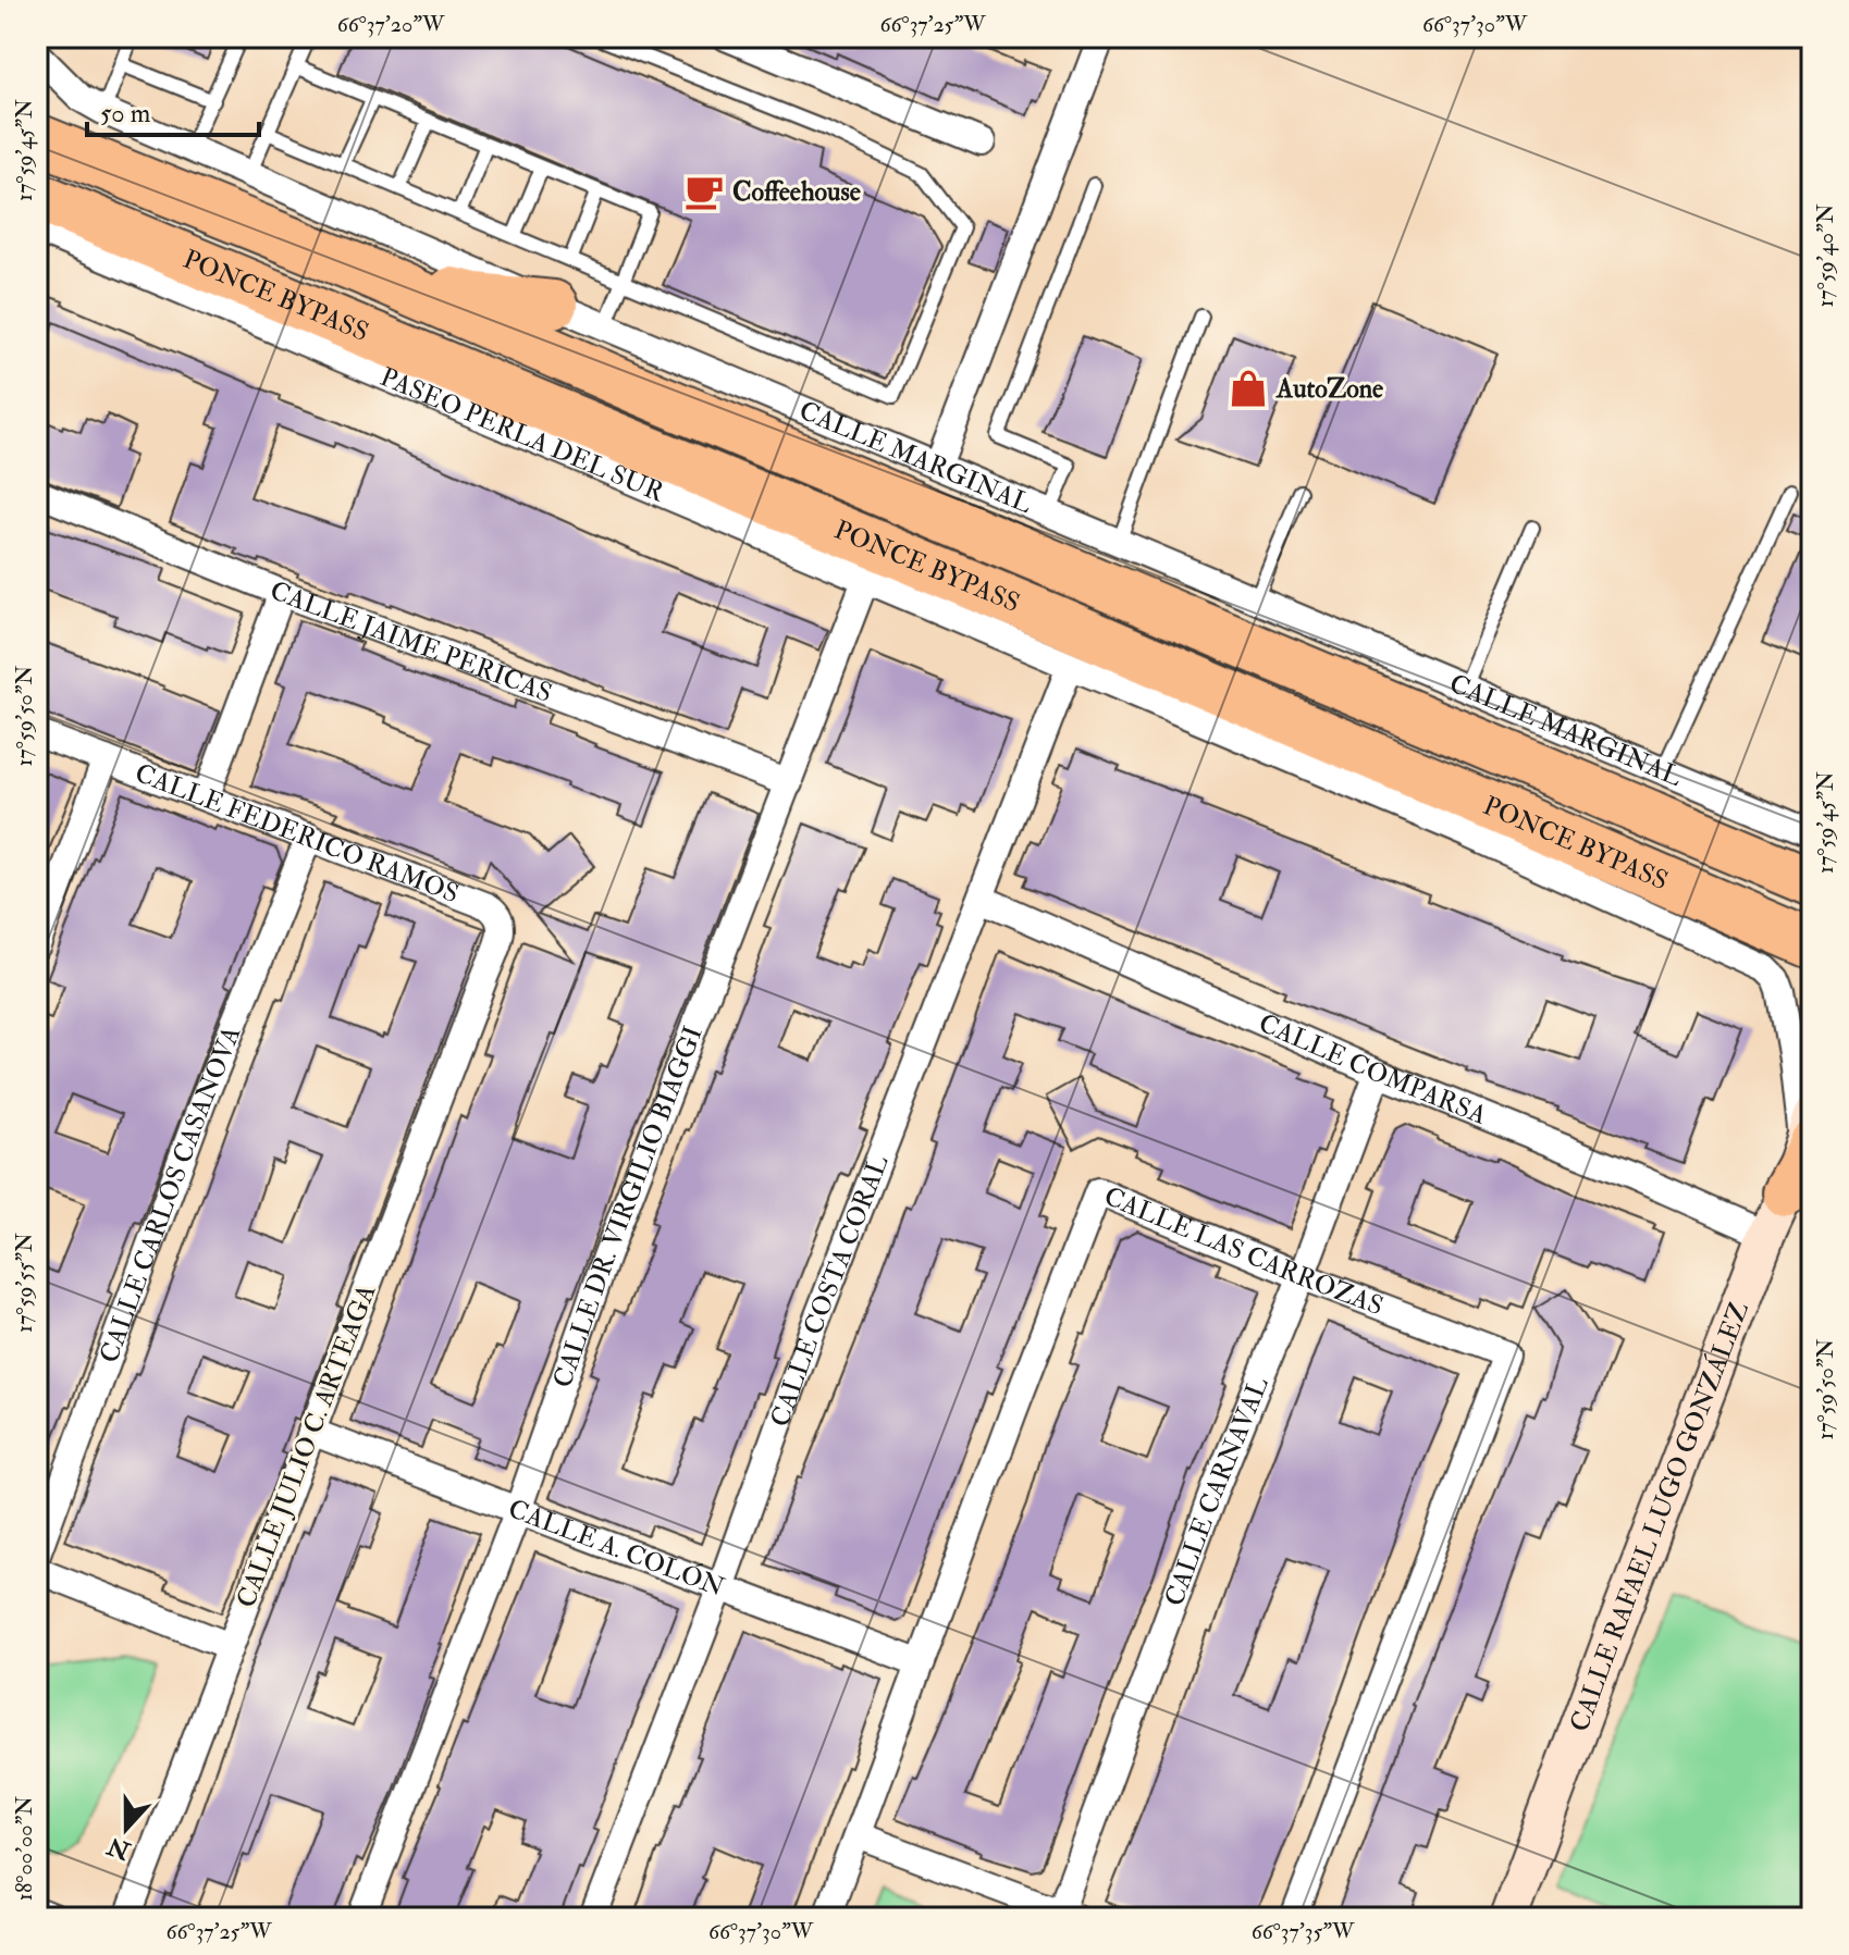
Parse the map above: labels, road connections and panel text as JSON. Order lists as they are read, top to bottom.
{
  "streets": {
    "highway": ["PONCE BYPASS"],
    "street": [
      "PASEO PERLA DEL SUR",
      "CALLE MARGINAL",
      "CALLE JAIME PERICAS",
      "CALLE FEDERICO RAMOS",
      "CALLE COMPARSA",
      "CALLE CARLOS CASANOVA",
      "CALLE DR. VIRGILIO BIAGGI",
      "CALLE LAS CARROZAS",
      "CALLE COSTA CORAL",
      "CALLE JULIO C. ARTEAGA",
      "CALLE CARNAVAL",
      "CALLE RAFAEL LUGO GONZÁLEZ",
      "CALLE A. COLÓN"
    ]
  },
  "crossings": [
    ["PONCE BYPASS", "PASEO PERLA DEL SUR"],
    ["PONCE BYPASS", "CALLE MARGINAL"],
    ["PONCE BYPASS", "CALLE DR. VIRGILIO BIAGGI"],
    ["PASEO PERLA DEL SUR", "CALLE DR. VIRGILIO BIAGGI"],
    ["PASEO PERLA DEL SUR", "CALLE COSTA CORAL"],
    ["CALLE MARGINAL", "CALLE DR. VIRGILIO BIAGGI"],
    ["CALLE JAIME PERICAS", "CALLE DR. VIRGILIO BIAGGI"],
    ["CALLE FEDERICO RAMOS", "CALLE CARLOS CASANOVA"],
    ["CALLE FEDERICO RAMOS", "CALLE JULIO C. ARTEAGA"],
    ["CALLE COMPARSA", "CALLE COSTA CORAL"],
    ["CALLE COMPARSA", "CALLE CARNAVAL"],
    ["CALLE COMPARSA", "CALLE RAFAEL LUGO GONZÁLEZ"],
    ["CALLE DR. VIRGILIO BIAGGI", "CALLE A. COLÓN"],
    ["CALLE LAS CARROZAS", "CALLE CARNAVAL"],
    ["CALLE LAS CARROZAS", "CALLE A. COLÓN"],
    ["CALLE COSTA CORAL", "CALLE A. COLÓN"],
    ["CALLE JULIO C. ARTEAGA", "CALLE A. COLÓN"]
  ],
  "places": {
    "cafe": ["Coffeehouse"],
    "shop": ["AutoZone"]
  },
  "scale_bar": "50 m",
  "north": "bottom",
  "coordinates": [
    "66°37'20\"W",
    "66°37'25\"W",
    "66°37'30\"W",
    "17°59'45\"N",
    "17°59'40\"N",
    "17°59'50\"N",
    "17°59'55\"N",
    "18°00'00\"N",
    "66°37'35\"W"
  ]
}
